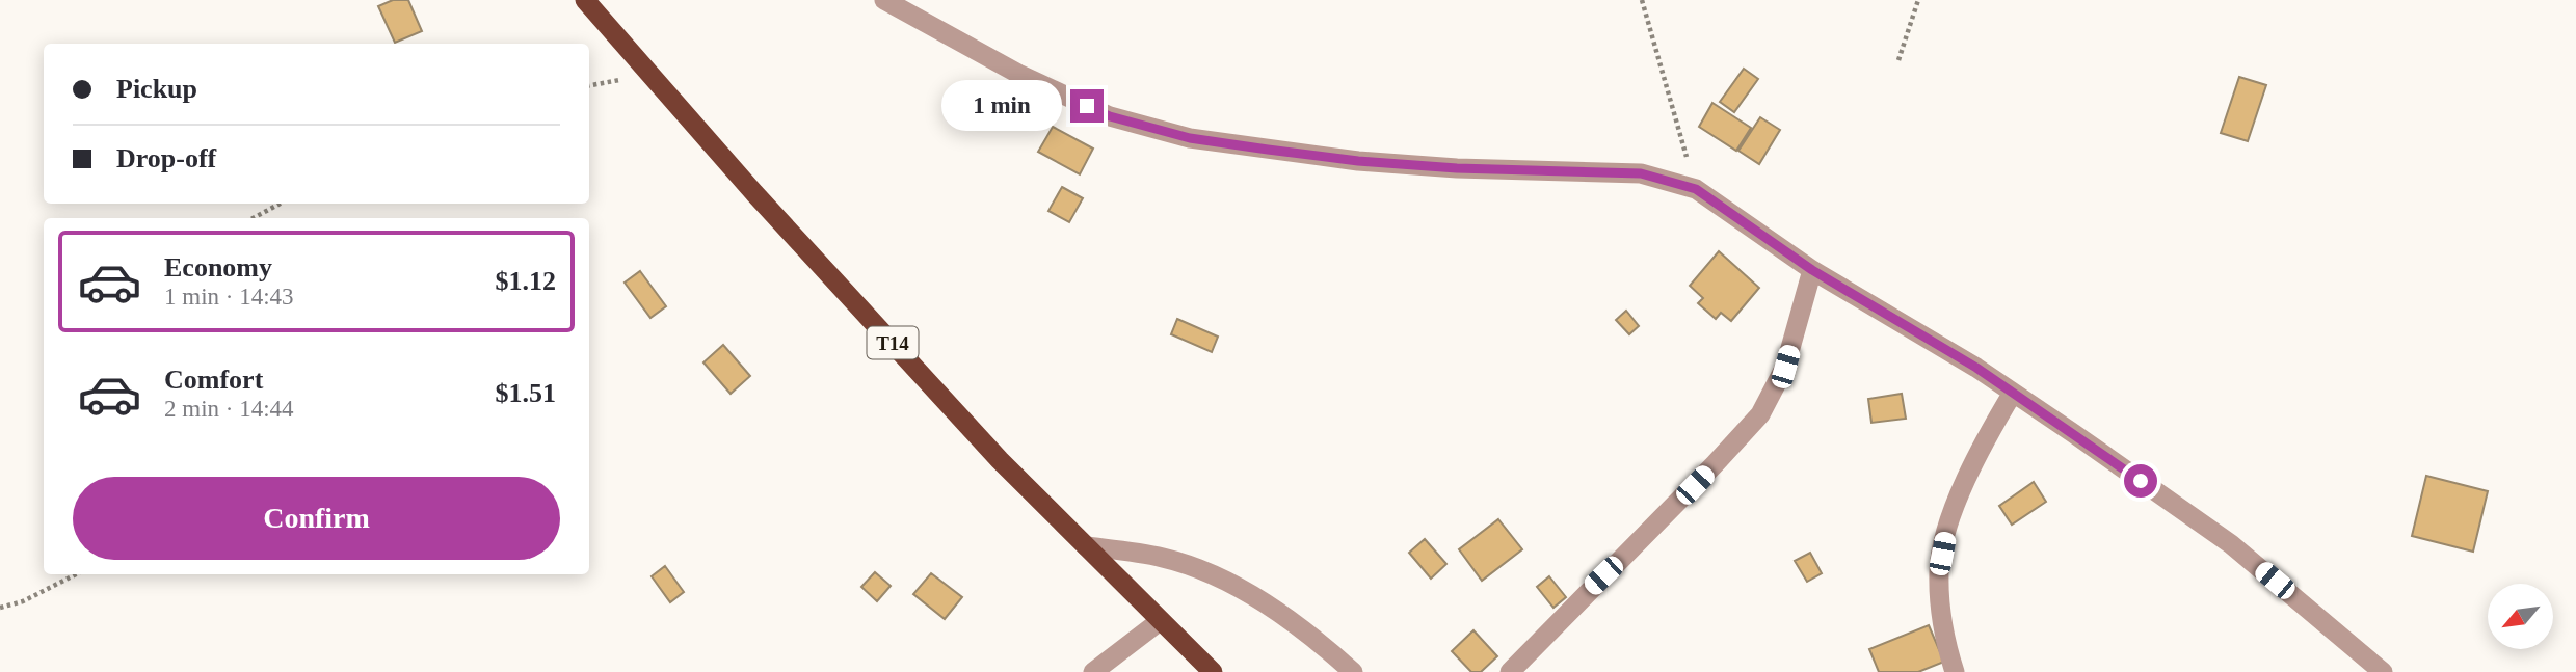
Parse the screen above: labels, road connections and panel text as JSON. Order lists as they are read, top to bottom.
{
  "streets": {
    "highway": ["T14"]
  },
  "north": "bottom left",
  "page": {
    "banner": ["Pickup", "Drop-off"],
    "bubble": "1 min",
    "list": [
      {
        "name": "Economy",
        "note": "1 min · 14:43",
        "value": "$1.12"
      },
      {
        "name": "Comfort",
        "note": "2 min · 14:44",
        "value": "$1.51"
      }
    ],
    "buttons": "Confirm"
  }
}
